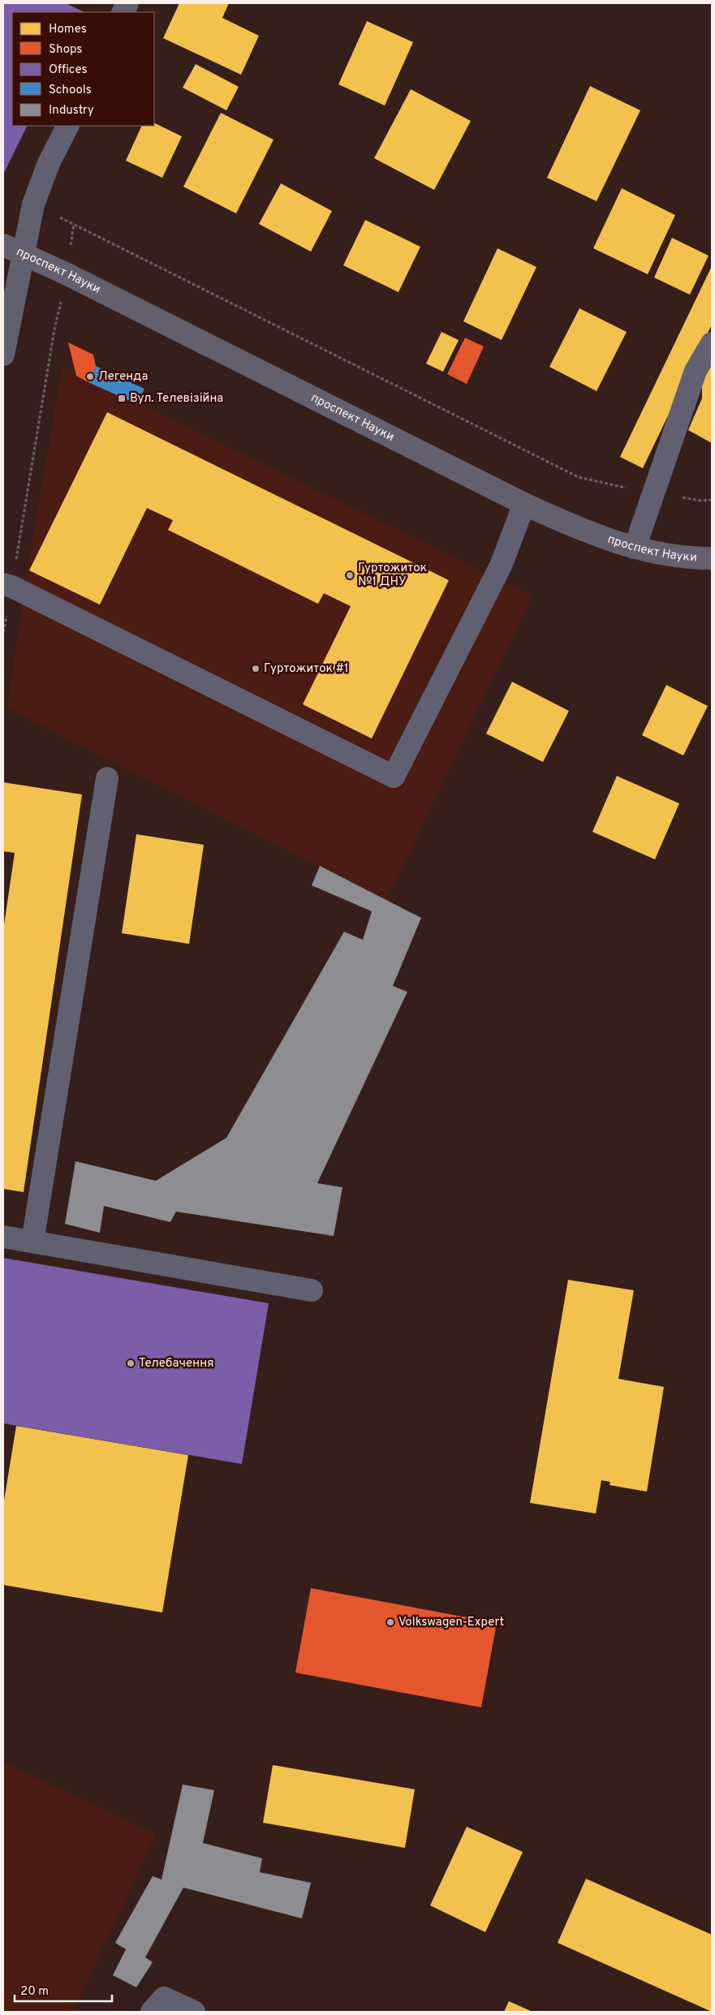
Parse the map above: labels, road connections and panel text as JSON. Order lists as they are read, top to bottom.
{
  "streets": {
    "main road": ["проспект Науки"]
  },
  "places": {
    "other": [
      "Легенда",
      "Гуртожиток №1 ДНУ",
      "Гуртожиток #1",
      "Телебачення",
      "Volkswagen-Expert"
    ],
    "transit": ["Вул. Телевізійна"]
  },
  "legend": [
    "Homes",
    "Shops",
    "Offices",
    "Schools",
    "Industry"
  ],
  "scale_bar": "20 m"
}
